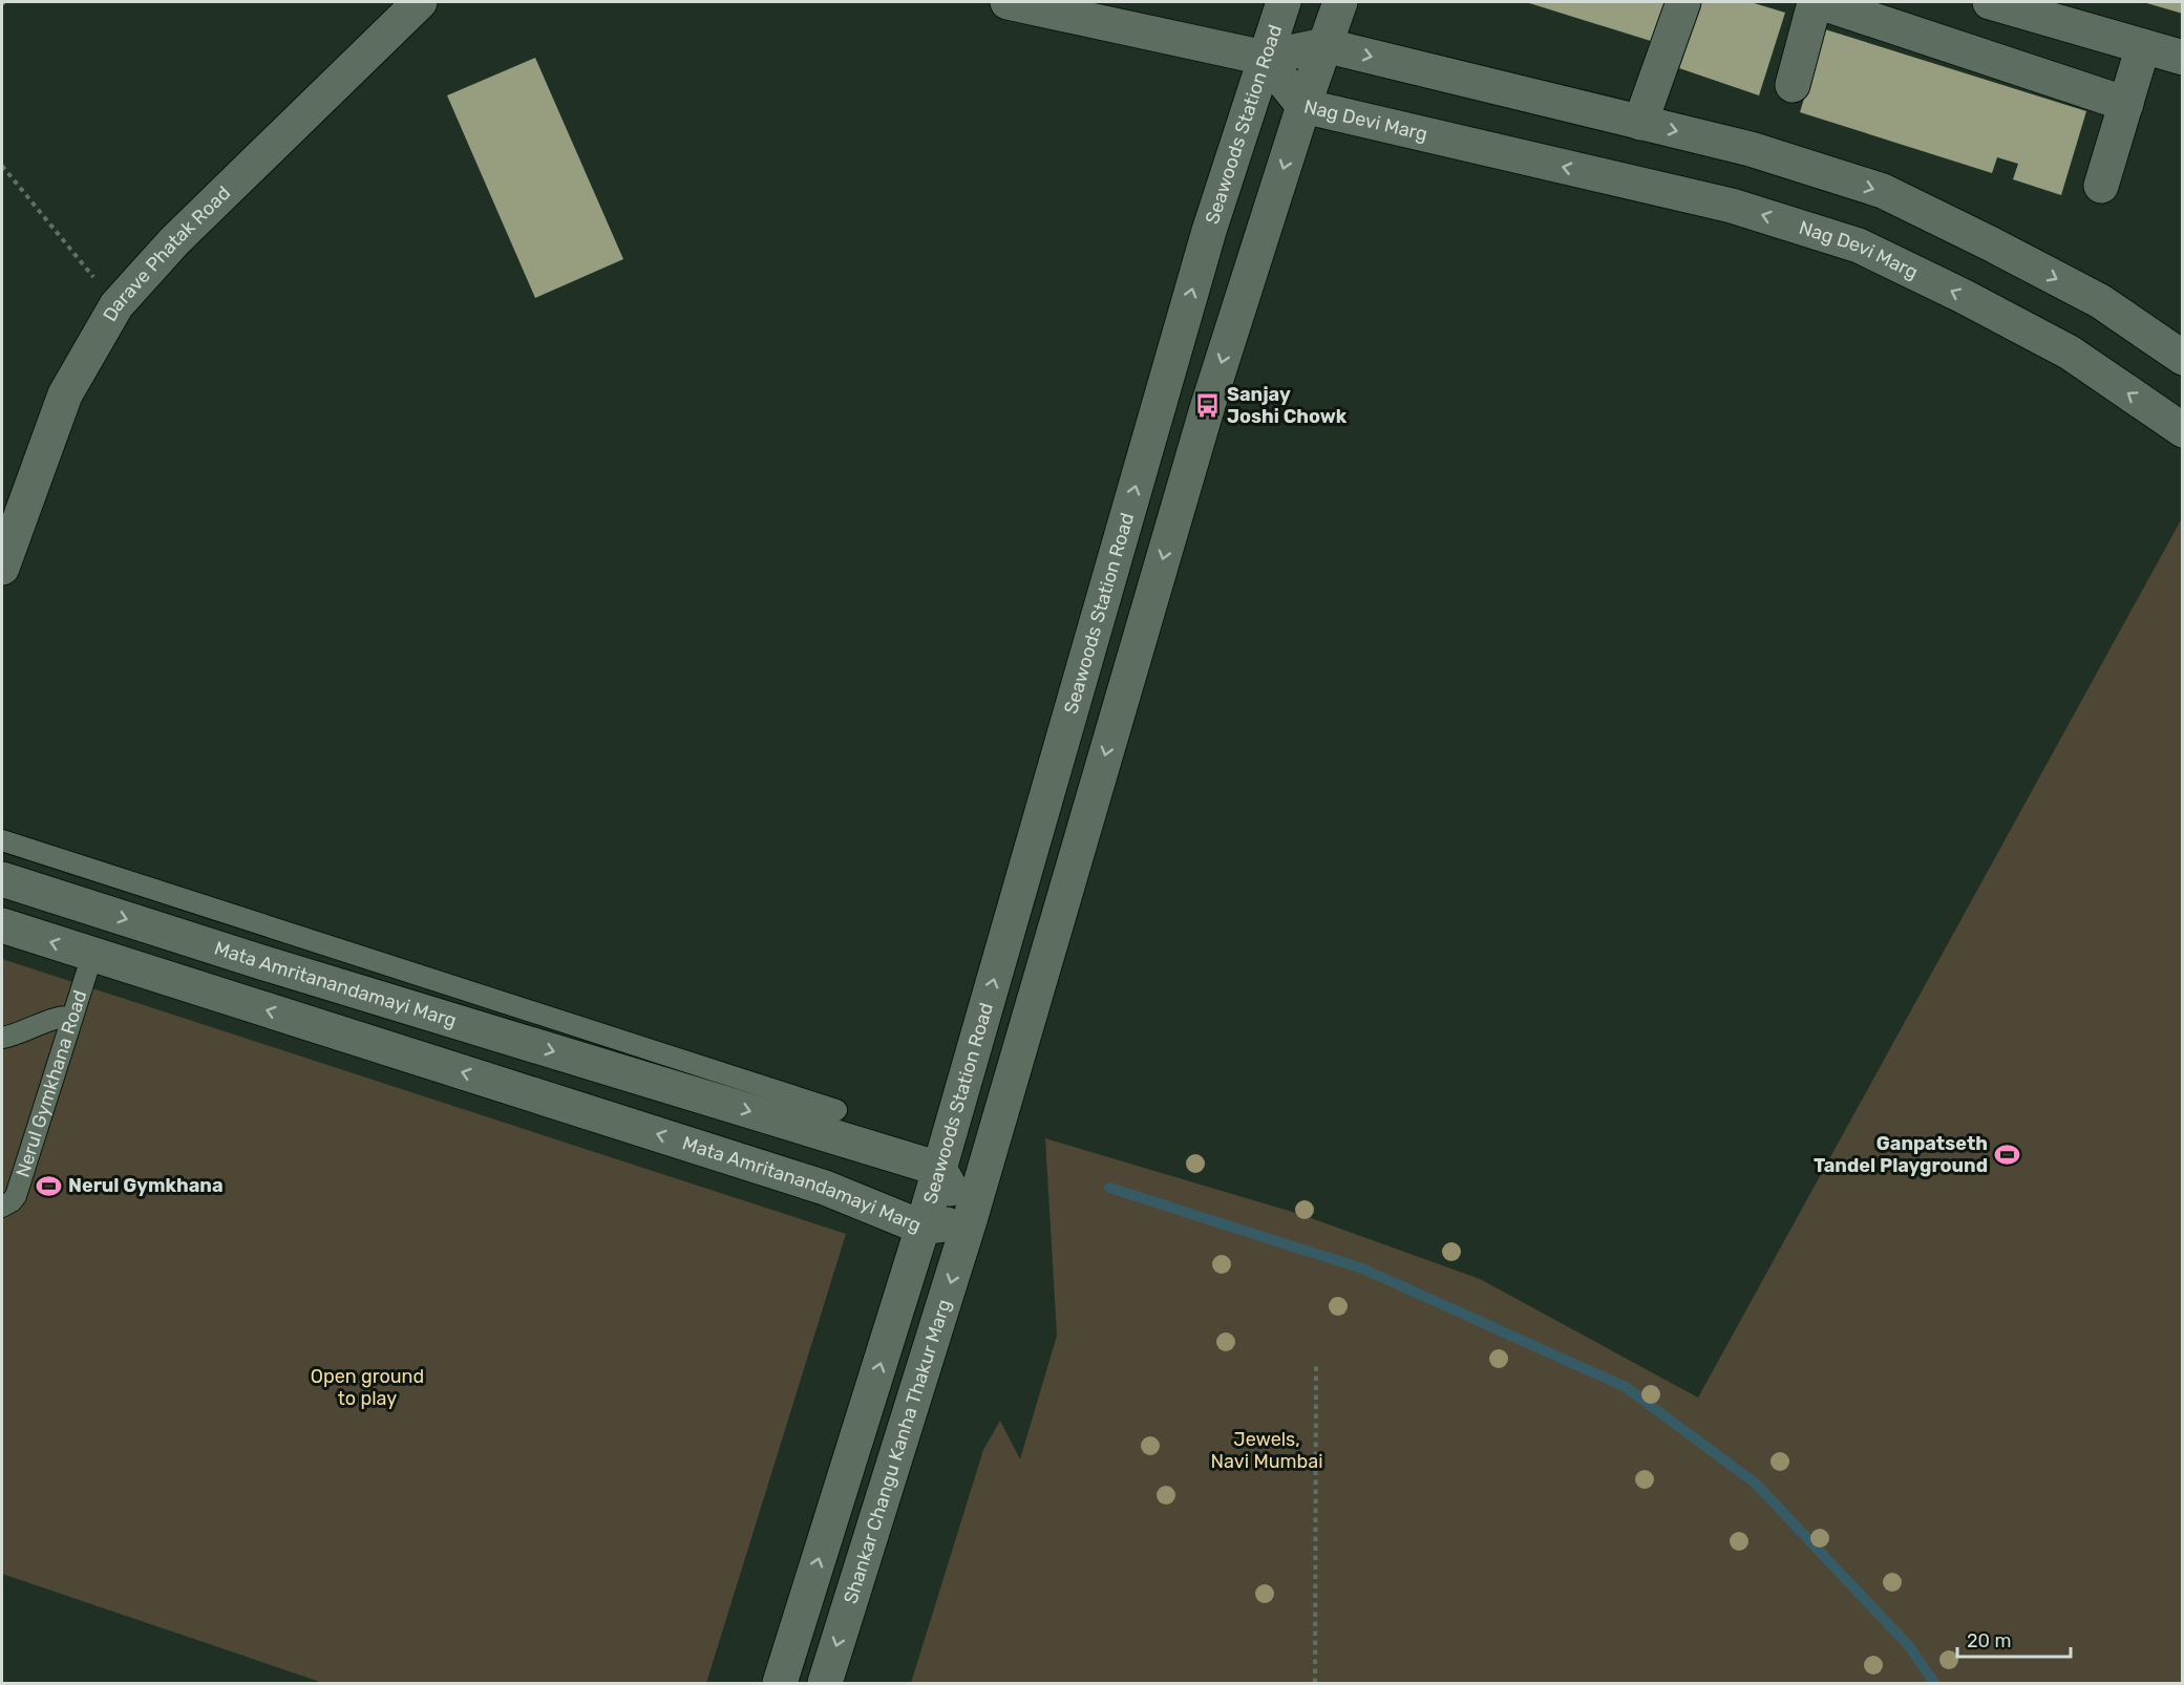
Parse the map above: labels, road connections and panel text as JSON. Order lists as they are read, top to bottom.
{
  "streets": {
    "main road": [
      "Nag Devi Marg",
      "Seawoods Station Road",
      "Darave Phatak Road",
      "Mata Amritanandamayi Marg",
      "Shankar Changu Kanha Thakur Marg"
    ],
    "lane": ["Nerul Gymkhana Road"]
  },
  "crossings": [
    ["Nag Devi Marg", "Seawoods Station Road"],
    ["Seawoods Station Road", "Mata Amritanandamayi Marg"],
    ["Mata Amritanandamayi Marg", "Nerul Gymkhana Road"],
    ["Mata Amritanandamayi Marg", "Shankar Changu Kanha Thakur Marg"]
  ],
  "parks": ["Open ground to play", "Jewels, Navi Mumbai"],
  "places": {
    "bus stop": ["Sanjay Joshi Chowk"],
    "sports": ["Ganpatseth Tandel Playground", "Nerul Gymkhana"]
  },
  "scale_bar": "20 m"
}
